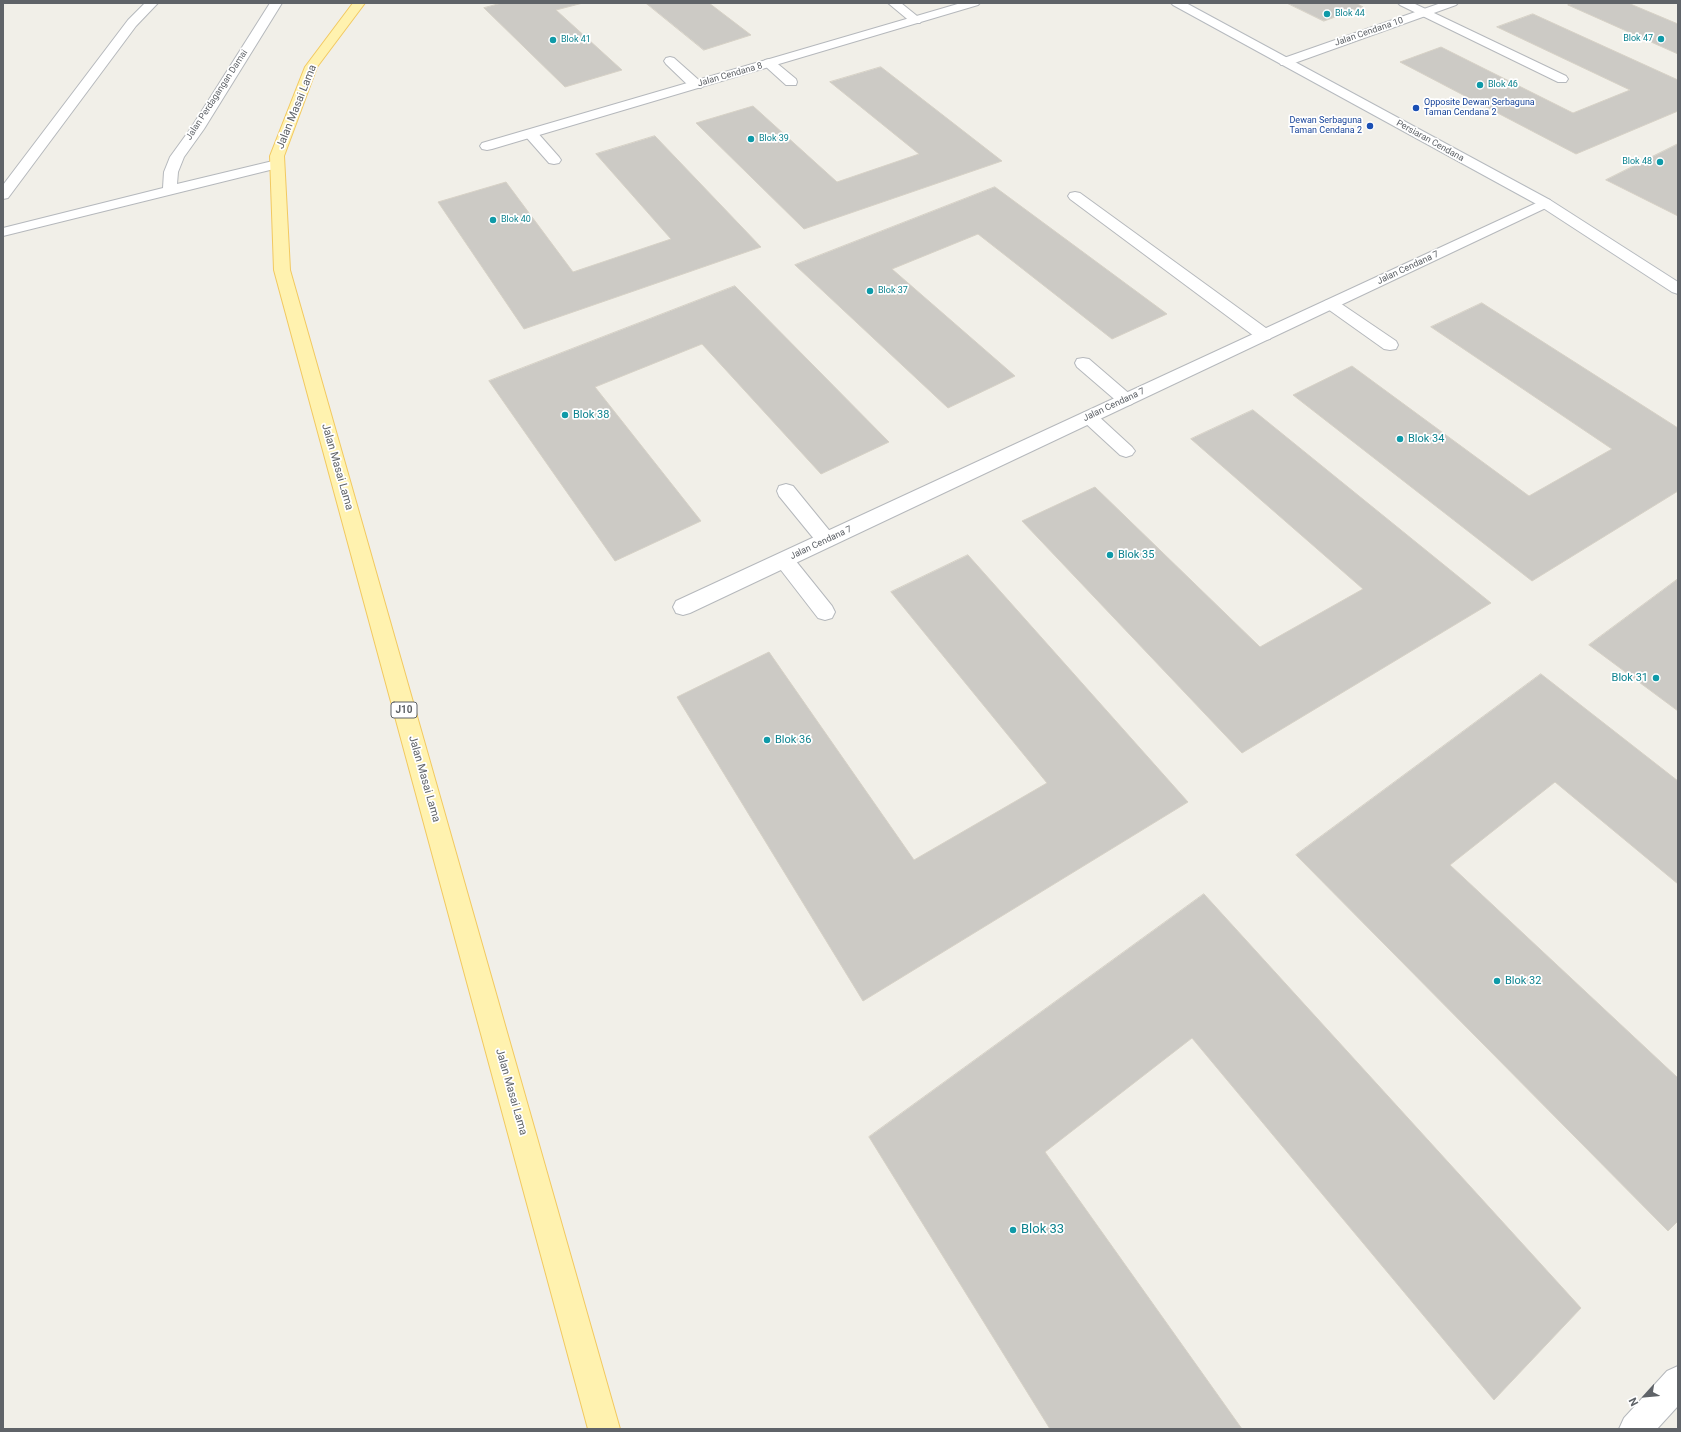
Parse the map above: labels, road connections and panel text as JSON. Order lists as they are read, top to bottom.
{
  "streets": {
    "main road": ["Jalan Masai Lama", "J10"],
    "street": [
      "Jalan Cendana 10",
      "Jalan Cendana 8",
      "Jalan Perdagangan Damai",
      "Persiaran Cendana",
      "Jalan Cendana 7"
    ]
  },
  "crossings": [
    ["Jalan Cendana 10", "Persiaran Cendana"],
    ["Persiaran Cendana", "Jalan Cendana 7"]
  ],
  "places": [
    "Blok 44",
    "Blok 47",
    "Blok 41",
    "Blok 46",
    "Opposite Dewan Serbaguna Taman Cendana 2",
    "Dewan Serbaguna Taman Cendana 2",
    "Blok 39",
    "Blok 48",
    "Blok 40",
    "Blok 37",
    "Blok 38",
    "Blok 34",
    "Blok 35",
    "Blok 31",
    "Blok 36",
    "Blok 32",
    "Blok 33"
  ],
  "north": "bottom left"
}
